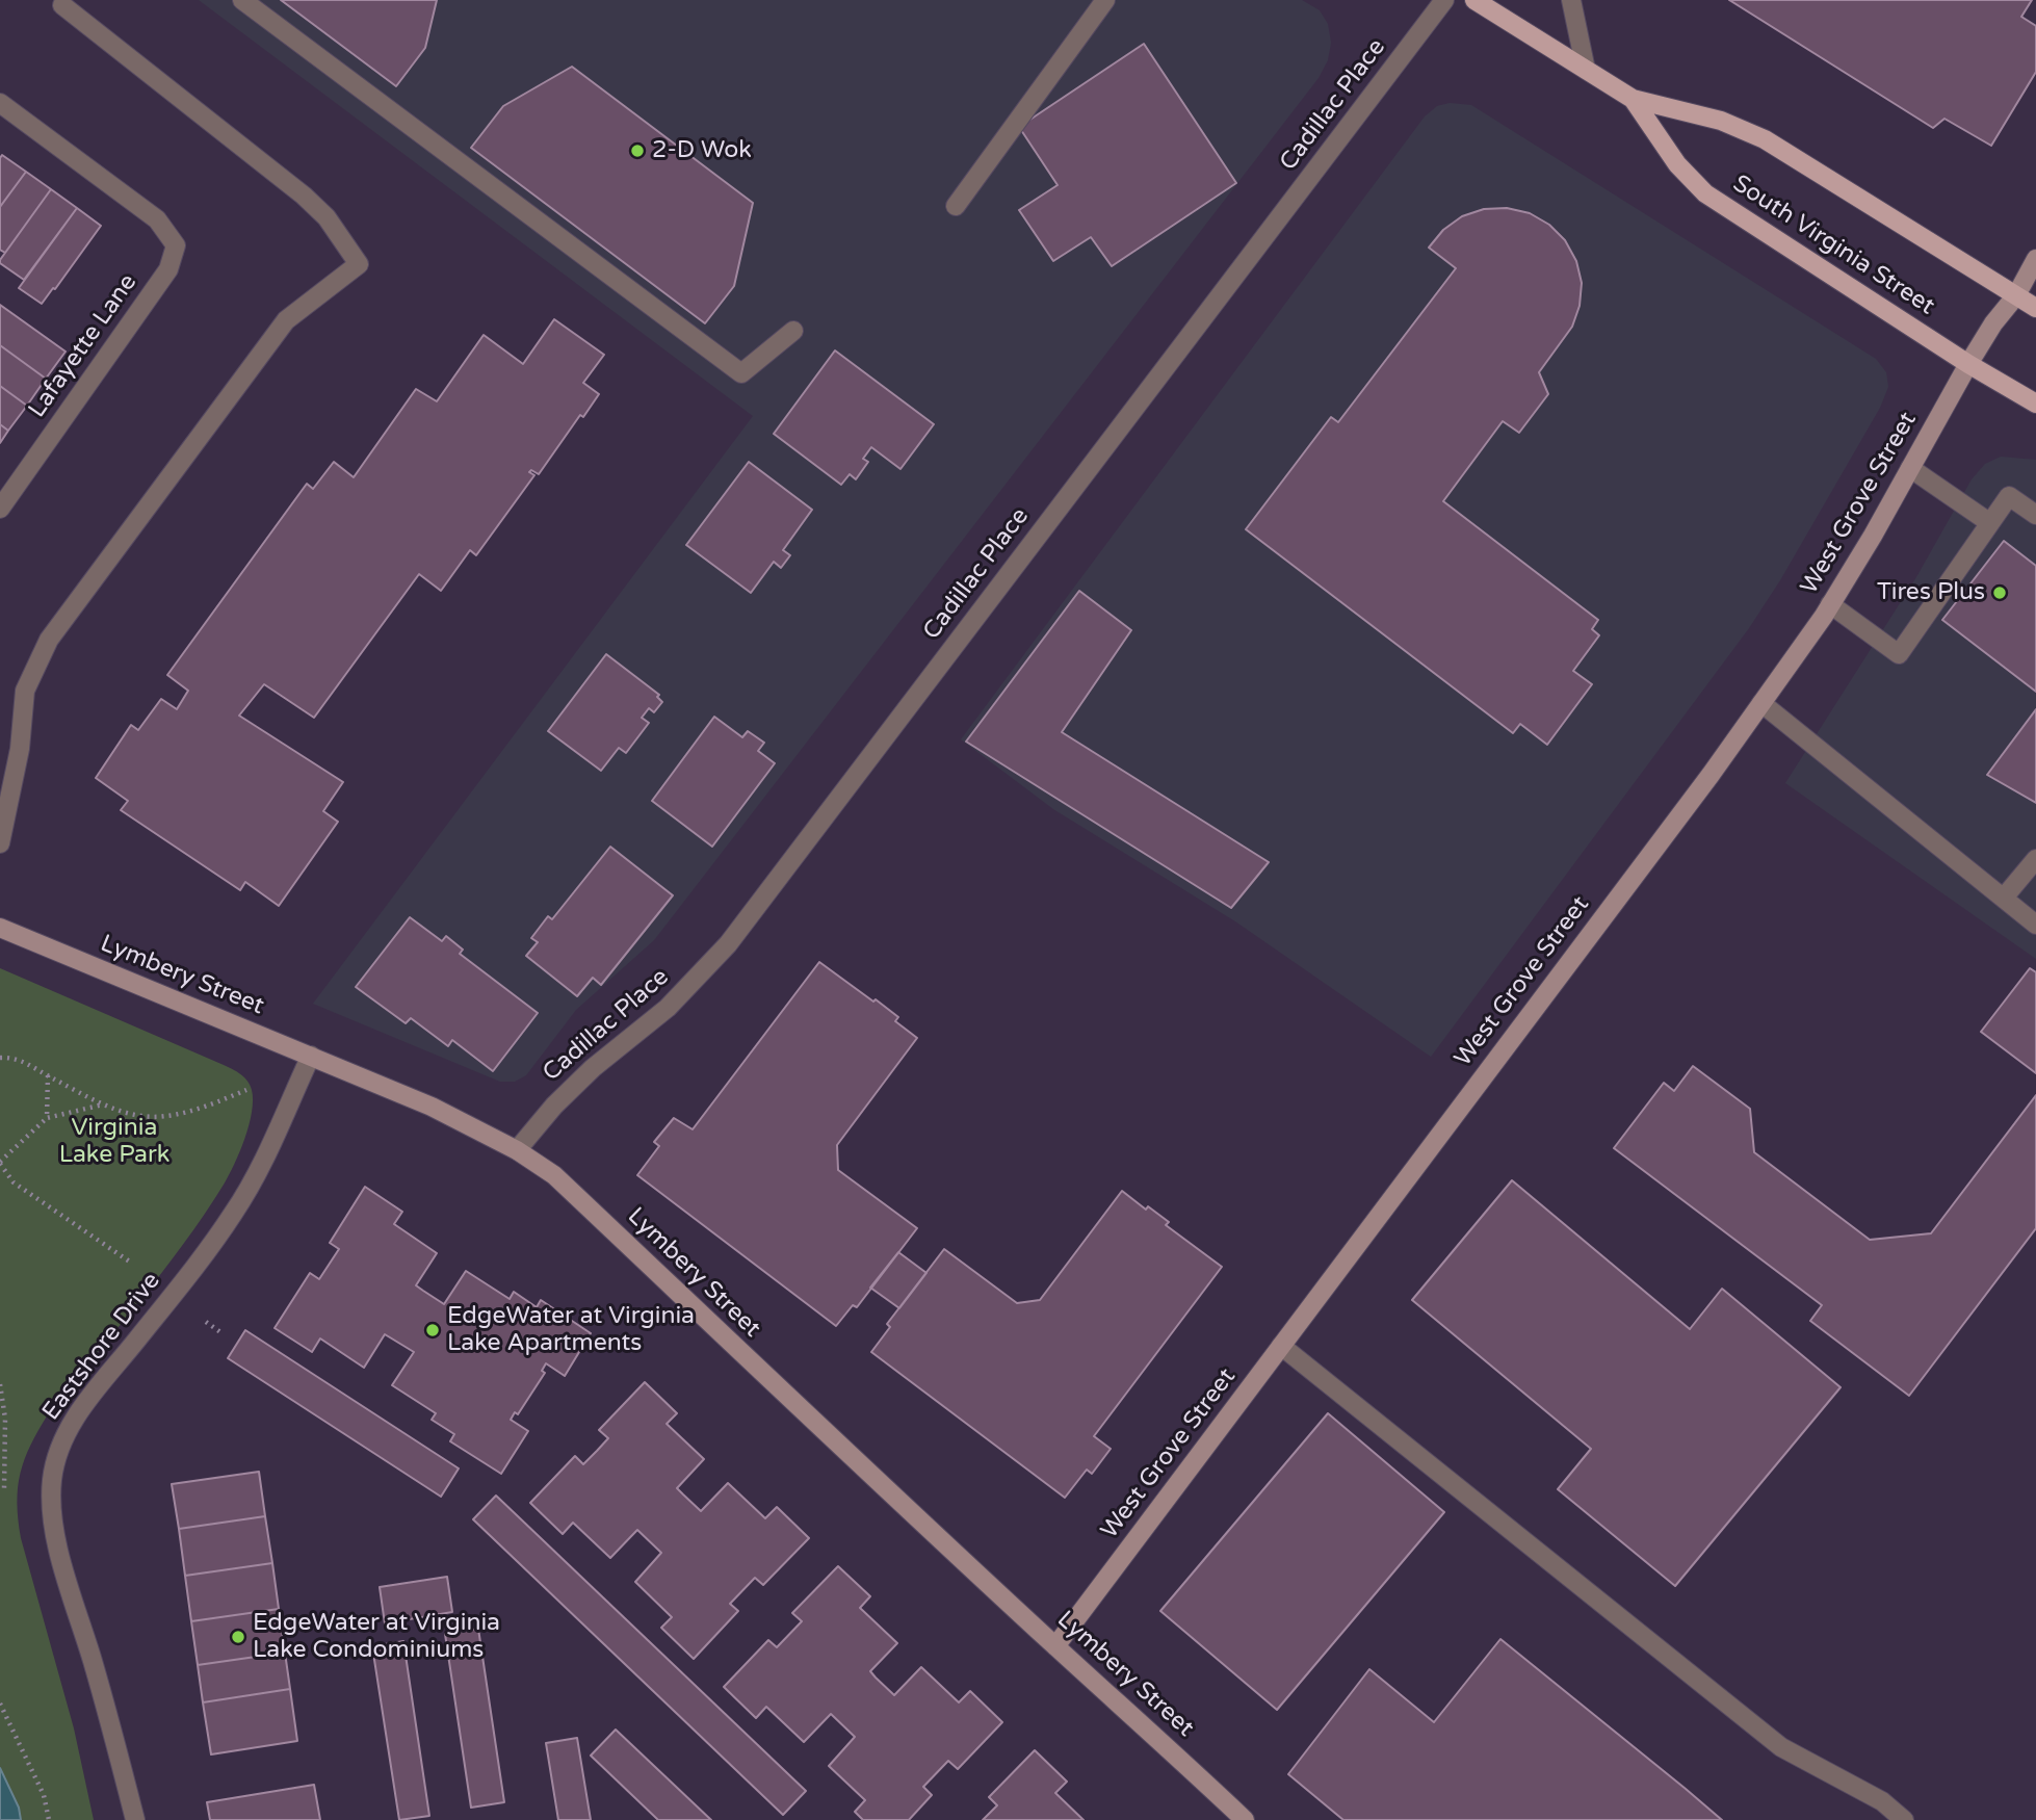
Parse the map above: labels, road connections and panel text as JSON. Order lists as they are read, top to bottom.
{
  "streets": {
    "main road": ["South Virginia Street"],
    "street": [
      "Cadillac Place",
      "Lafayette Lane",
      "West Grove Street",
      "Lymbery Street",
      "Eastshore Drive"
    ]
  },
  "crossings": [
    ["Cadillac Place", "Lymbery Street"],
    ["South Virginia Street", "West Grove Street"],
    ["West Grove Street", "Lymbery Street"],
    ["Lymbery Street", "Eastshore Drive"]
  ],
  "parks": ["Virginia Lake Park"],
  "places": [
    "2-D Wok",
    "Tires Plus",
    "EdgeWater at Virginia Lake Apartments",
    "EdgeWater at Virginia Lake Condominiums"
  ]
}
